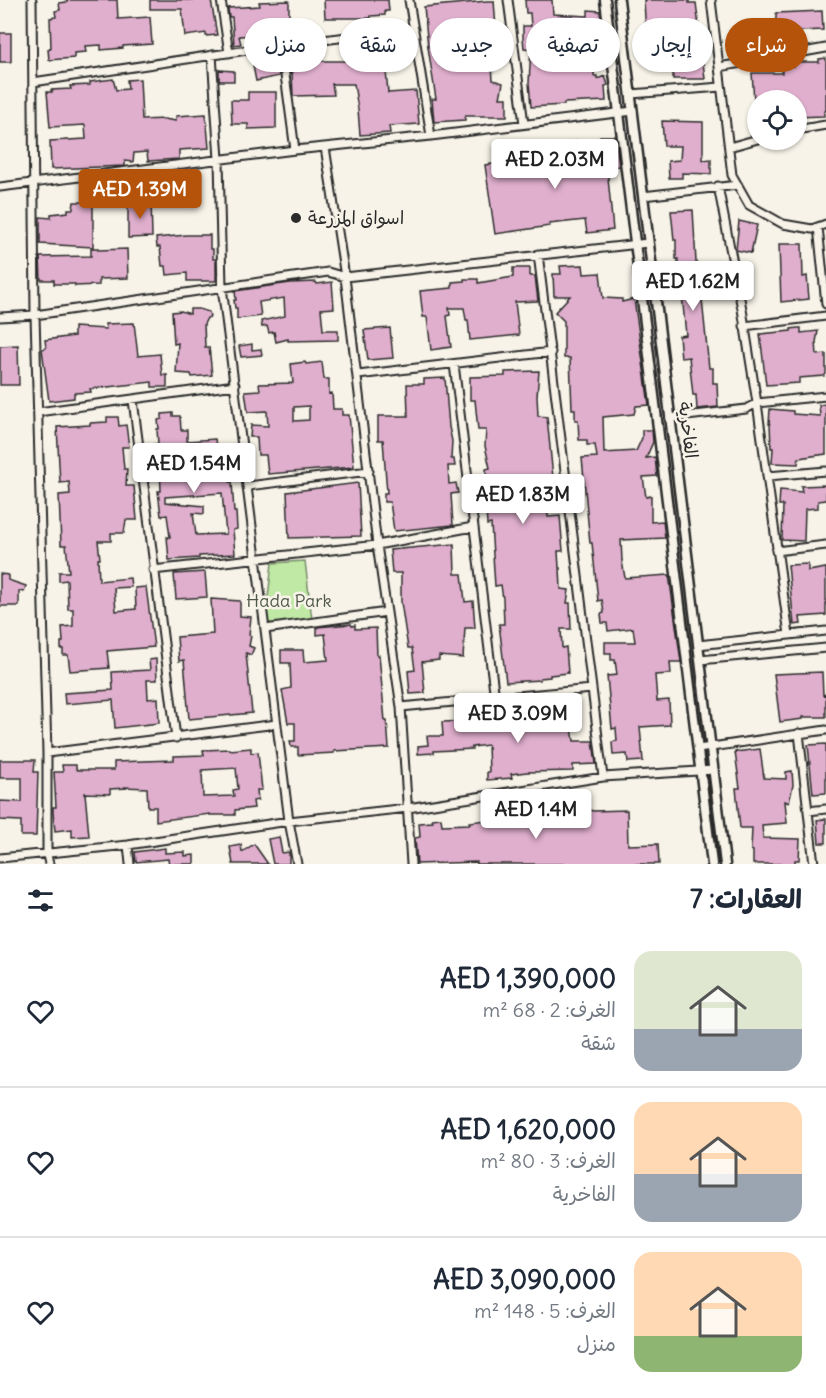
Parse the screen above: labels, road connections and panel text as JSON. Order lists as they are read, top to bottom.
{
  "streets": {
    "street": ["الفاخرية"]
  },
  "parks": ["Hada Park"],
  "places": ["اسواق المزرعة"],
  "page": {
    "chip": [
      "شراء",
      "إيجار",
      "تصفية",
      "جديد",
      "شقة",
      "منزل"
    ],
    "price": [
      "AED 2.03M",
      "AED 1.39M",
      "AED 1.62M",
      "AED 1.54M",
      "AED 1.83M",
      "AED 3.09M",
      "AED 1.4M"
    ],
    "heading": "العقارات: 7",
    "list": [
      {
        "name": "AED 1,390,000",
        "note": "الغرف: 2 · 68 m² · شقة"
      },
      {
        "name": "AED 1,620,000",
        "note": "الغرف: 3 · 80 m² · الفاخرية"
      },
      {
        "name": "AED 3,090,000",
        "note": "الغرف: 5 · 148 m² · منزل"
      }
    ]
  }
}
